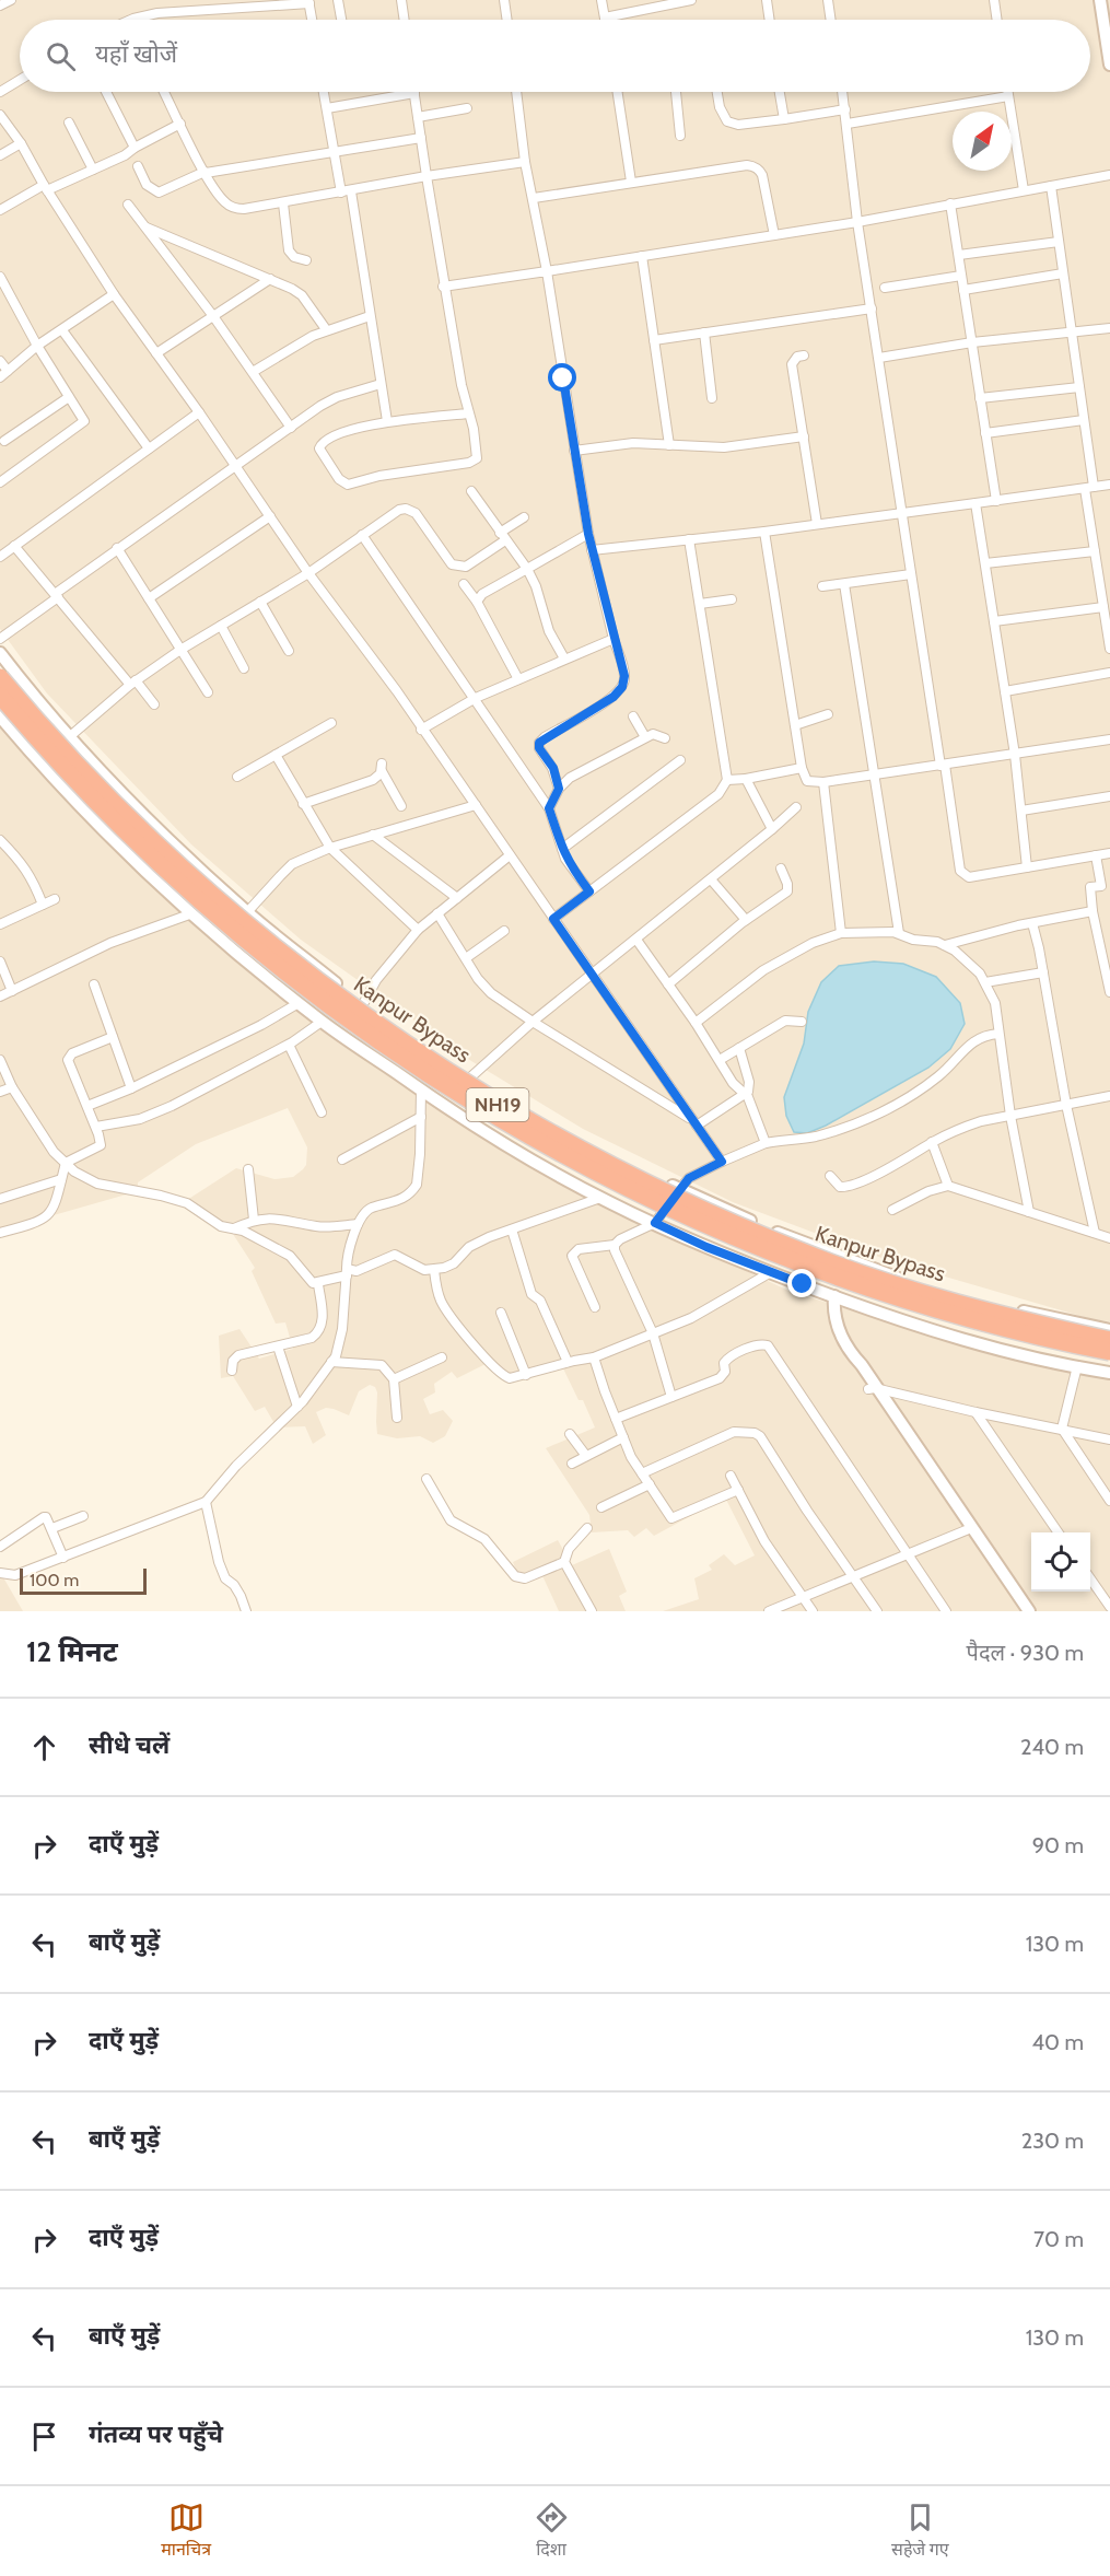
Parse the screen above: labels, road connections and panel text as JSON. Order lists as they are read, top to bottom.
{
  "streets": {
    "highway": ["Kanpur Bypass", "NH19"]
  },
  "scale_bar": "100 m",
  "north": "top right",
  "page": {
    "search": "यहाँ खोजें",
    "scale": "100 m",
    "heading": ["12 मिनट", "पैदल · 930 m"],
    "list": [
      ["सीधे चलें", "240 m"],
      ["दाएँ मुड़ें", "90 m"],
      ["बाएँ मुड़ें", "130 m"],
      ["दाएँ मुड़ें", "40 m"],
      ["बाएँ मुड़ें", "230 m"],
      ["दाएँ मुड़ें", "70 m"],
      ["बाएँ मुड़ें", "130 m"],
      "गंतव्य पर पहुँचे"
    ],
    "nav": ["मानचित्र", "दिशा", "सहेजे गए"]
  }
}
